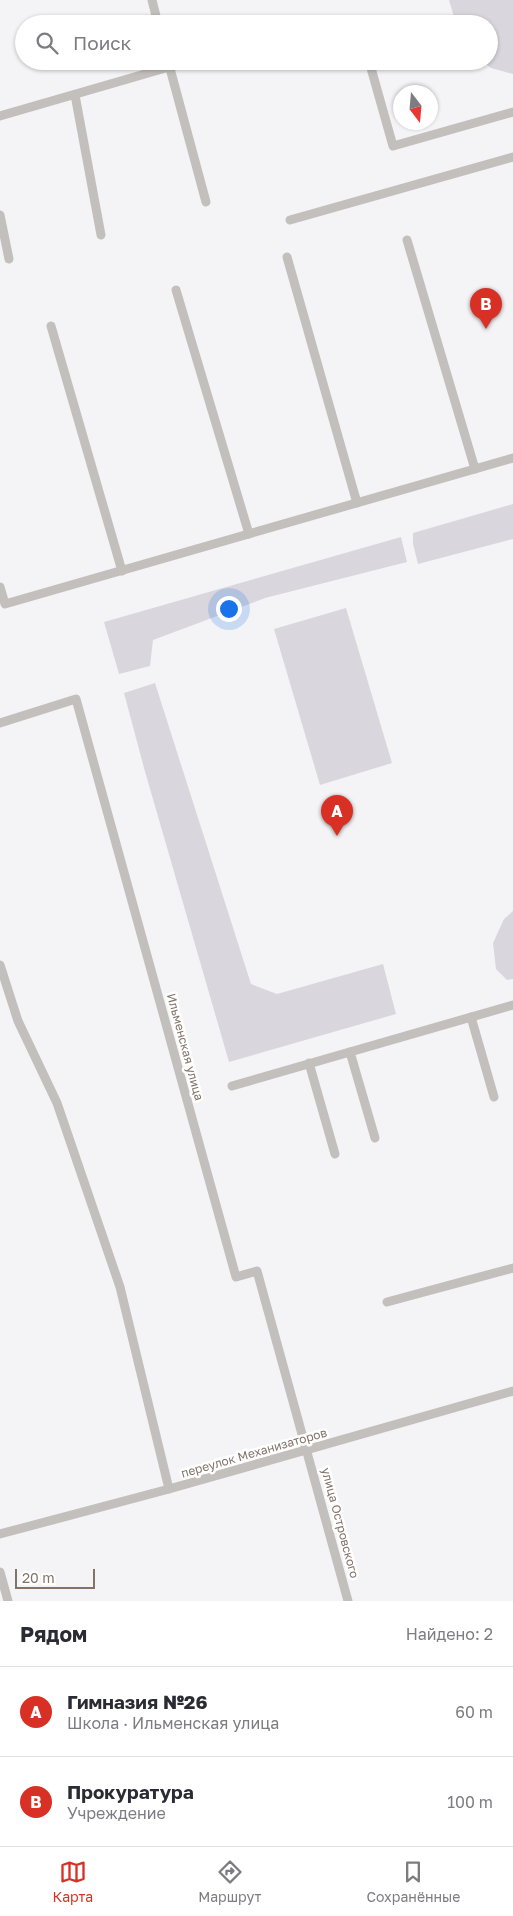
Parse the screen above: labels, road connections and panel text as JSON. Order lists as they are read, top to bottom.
{
  "streets": {
    "street": ["Ильменская улица", "переулок Механизаторов", "улица Островского"]
  },
  "crossings": [
    ["Ильменская улица", "переулок Механизаторов"],
    ["Ильменская улица", "улица Островского"],
    ["переулок Механизаторов", "улица Островского"]
  ],
  "scale_bar": "20 m",
  "north": "bottom",
  "page": {
    "search": "Поиск",
    "pins": ["B", "A"],
    "scale": "20 m",
    "heading": ["Рядом", "Найдено: 2"],
    "list": [
      {
        "mark": "A",
        "name": "Гимназия №26",
        "note": "Школа · Ильменская улица",
        "value": "60 m"
      },
      {
        "mark": "B",
        "name": "Прокуратура",
        "note": "Учреждение",
        "value": "100 m"
      }
    ],
    "nav": ["Карта", "Маршрут", "Сохранённые"]
  }
}
